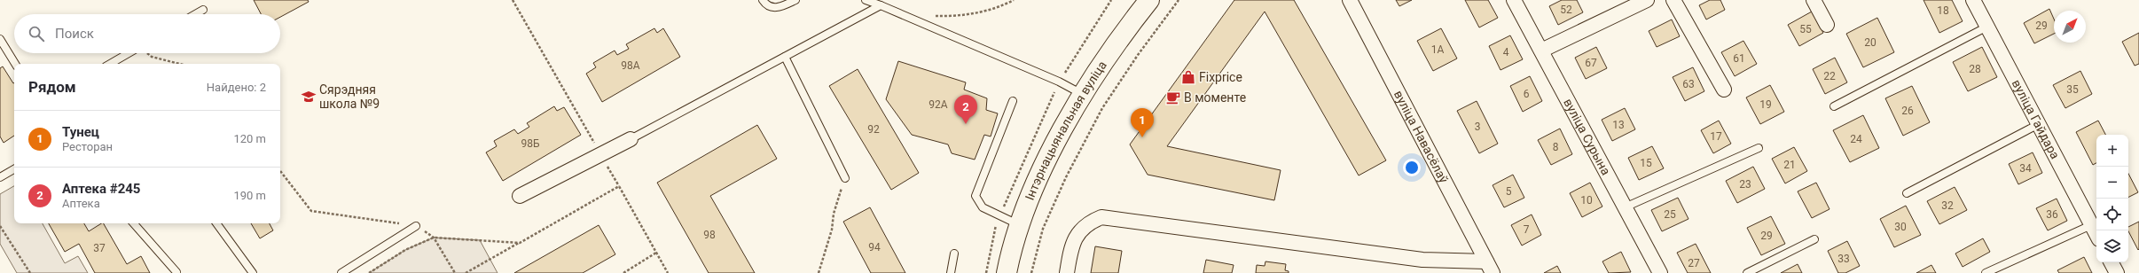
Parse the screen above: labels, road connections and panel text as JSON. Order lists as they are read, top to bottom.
{
  "streets": {
    "main road": ["Інтэрнацыянальная вуліца"],
    "street": ["вуліца Гайдара", "вуліца Навасёлаў", "вуліца Сурына"]
  },
  "places": {
    "shop": ["Fixprice"],
    "school or university": ["Сярэдняя школа №9"],
    "cafe": ["В моменте"]
  },
  "house_numbers": [
    "52",
    "18",
    "29",
    "55",
    "20",
    "1А",
    "4",
    "61",
    "67",
    "98А",
    "28",
    "22",
    "63",
    "35",
    "6",
    "92А",
    "19",
    "26",
    "13",
    "3",
    "92",
    "17",
    "24",
    "98Б",
    "8",
    "15",
    "21",
    "34",
    "23",
    "5",
    "10",
    "32",
    "25",
    "36",
    "30",
    "7",
    "98",
    "29",
    "94",
    "37",
    "33",
    "27"
  ],
  "north": "top right",
  "page": {
    "search": "Поиск",
    "heading": ["Рядом", "Найдено: 2"],
    "pins": ["2", "1"],
    "list": [
      {
        "mark": "1",
        "name": "Тунец",
        "note": "Ресторан",
        "value": "120 m"
      },
      {
        "mark": "2",
        "name": "Аптека #245",
        "note": "Аптека",
        "value": "190 m"
      }
    ],
    "map_buttons": ["+", "−"]
  }
}
